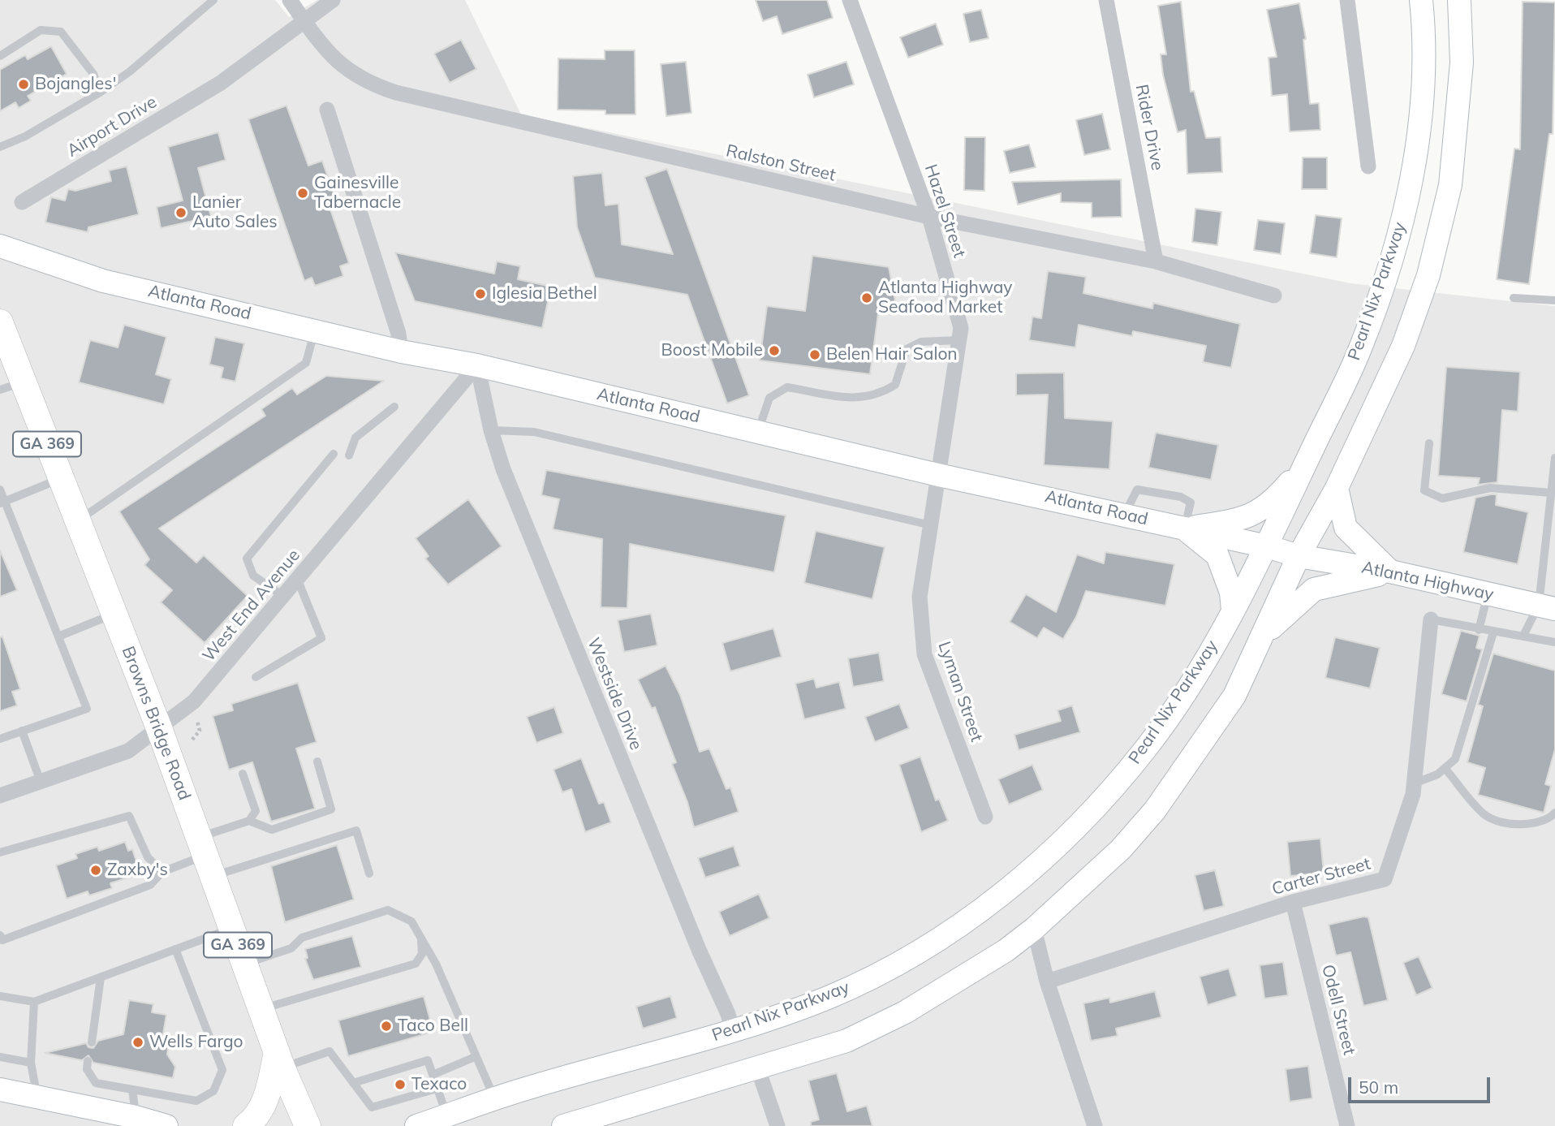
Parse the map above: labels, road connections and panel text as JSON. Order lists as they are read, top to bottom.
{
  "streets": {
    "main road": [
      "Pearl Nix Parkway",
      "Atlanta Road",
      "GA 369",
      "Atlanta Highway",
      "Browns Bridge Road"
    ],
    "street": [
      "Airport Drive",
      "Rider Drive",
      "Ralston Street",
      "Hazel Street",
      "West End Avenue",
      "Lyman Street",
      "Westside Drive",
      "Carter Street",
      "Odell Street"
    ]
  },
  "crossings": [
    ["Airport Drive", "Ralston Street"],
    ["Rider Drive", "Ralston Street"],
    ["Ralston Street", "Hazel Street"],
    ["Hazel Street", "Atlanta Road"],
    ["Hazel Street", "Lyman Street"],
    ["Pearl Nix Parkway", "Atlanta Road"],
    ["Pearl Nix Parkway", "Westside Drive"],
    ["Atlanta Road", "Atlanta Highway"],
    ["Atlanta Road", "West End Avenue"],
    ["Atlanta Road", "Lyman Street"],
    ["Atlanta Road", "Westside Drive"],
    ["West End Avenue", "Westside Drive"],
    ["West End Avenue", "Browns Bridge Road"],
    ["Carter Street", "Odell Street"]
  ],
  "places": [
    "Bojangles'",
    "Gainesville Tabernacle",
    "Lanier Auto Sales",
    "Iglesia Bethel",
    "Atlanta Highway Seafood Market",
    "Boost Mobile",
    "Belen Hair Salon",
    "Zaxby's",
    "Taco Bell",
    "Wells Fargo",
    "Texaco"
  ],
  "scale_bar": "50 m"
}
